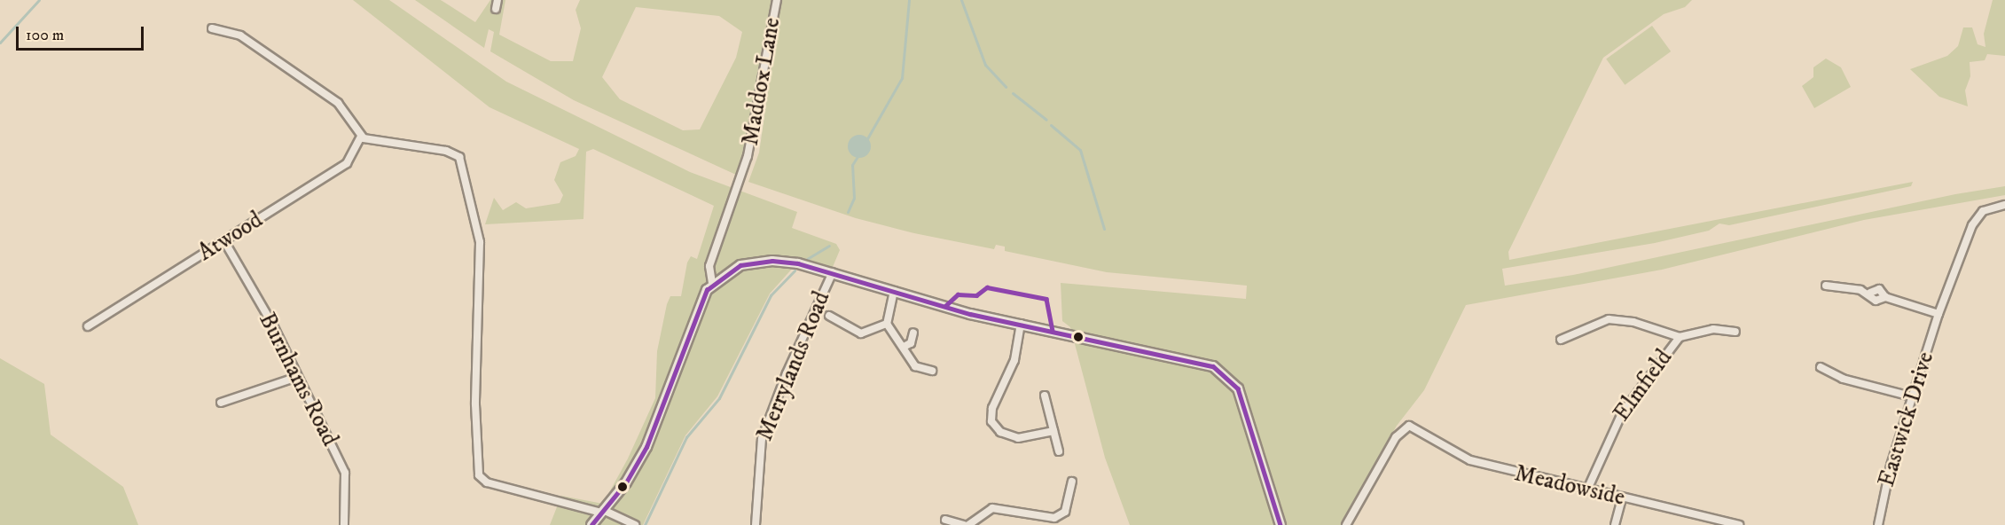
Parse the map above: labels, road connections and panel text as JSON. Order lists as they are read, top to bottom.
{
  "streets": {
    "street": [
      "Maddox Lane",
      "Atwood",
      "Merrylands Road",
      "Burnhams Road",
      "Elmfield",
      "Eastwick Drive",
      "Meadowside"
    ]
  },
  "crossings": [
    ["Atwood", "Burnhams Road"],
    ["Elmfield", "Meadowside"]
  ],
  "scale_bar": "100 m"
}
